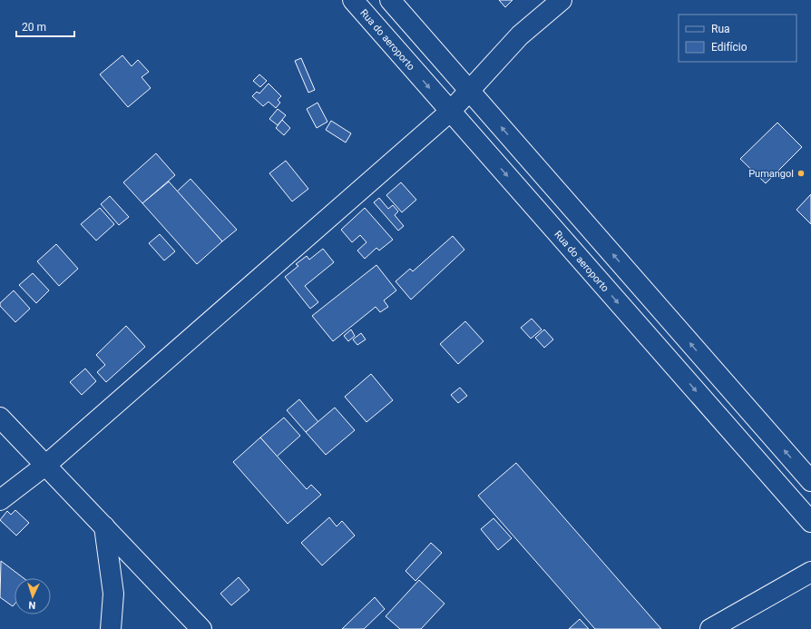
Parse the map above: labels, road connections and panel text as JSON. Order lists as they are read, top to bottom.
{
  "streets": {
    "main road": ["Rua do aeroporto"]
  },
  "places": ["Pumangol"],
  "legend": ["Rua", "Edifício"],
  "scale_bar": "20 m",
  "north": "bottom"
}
